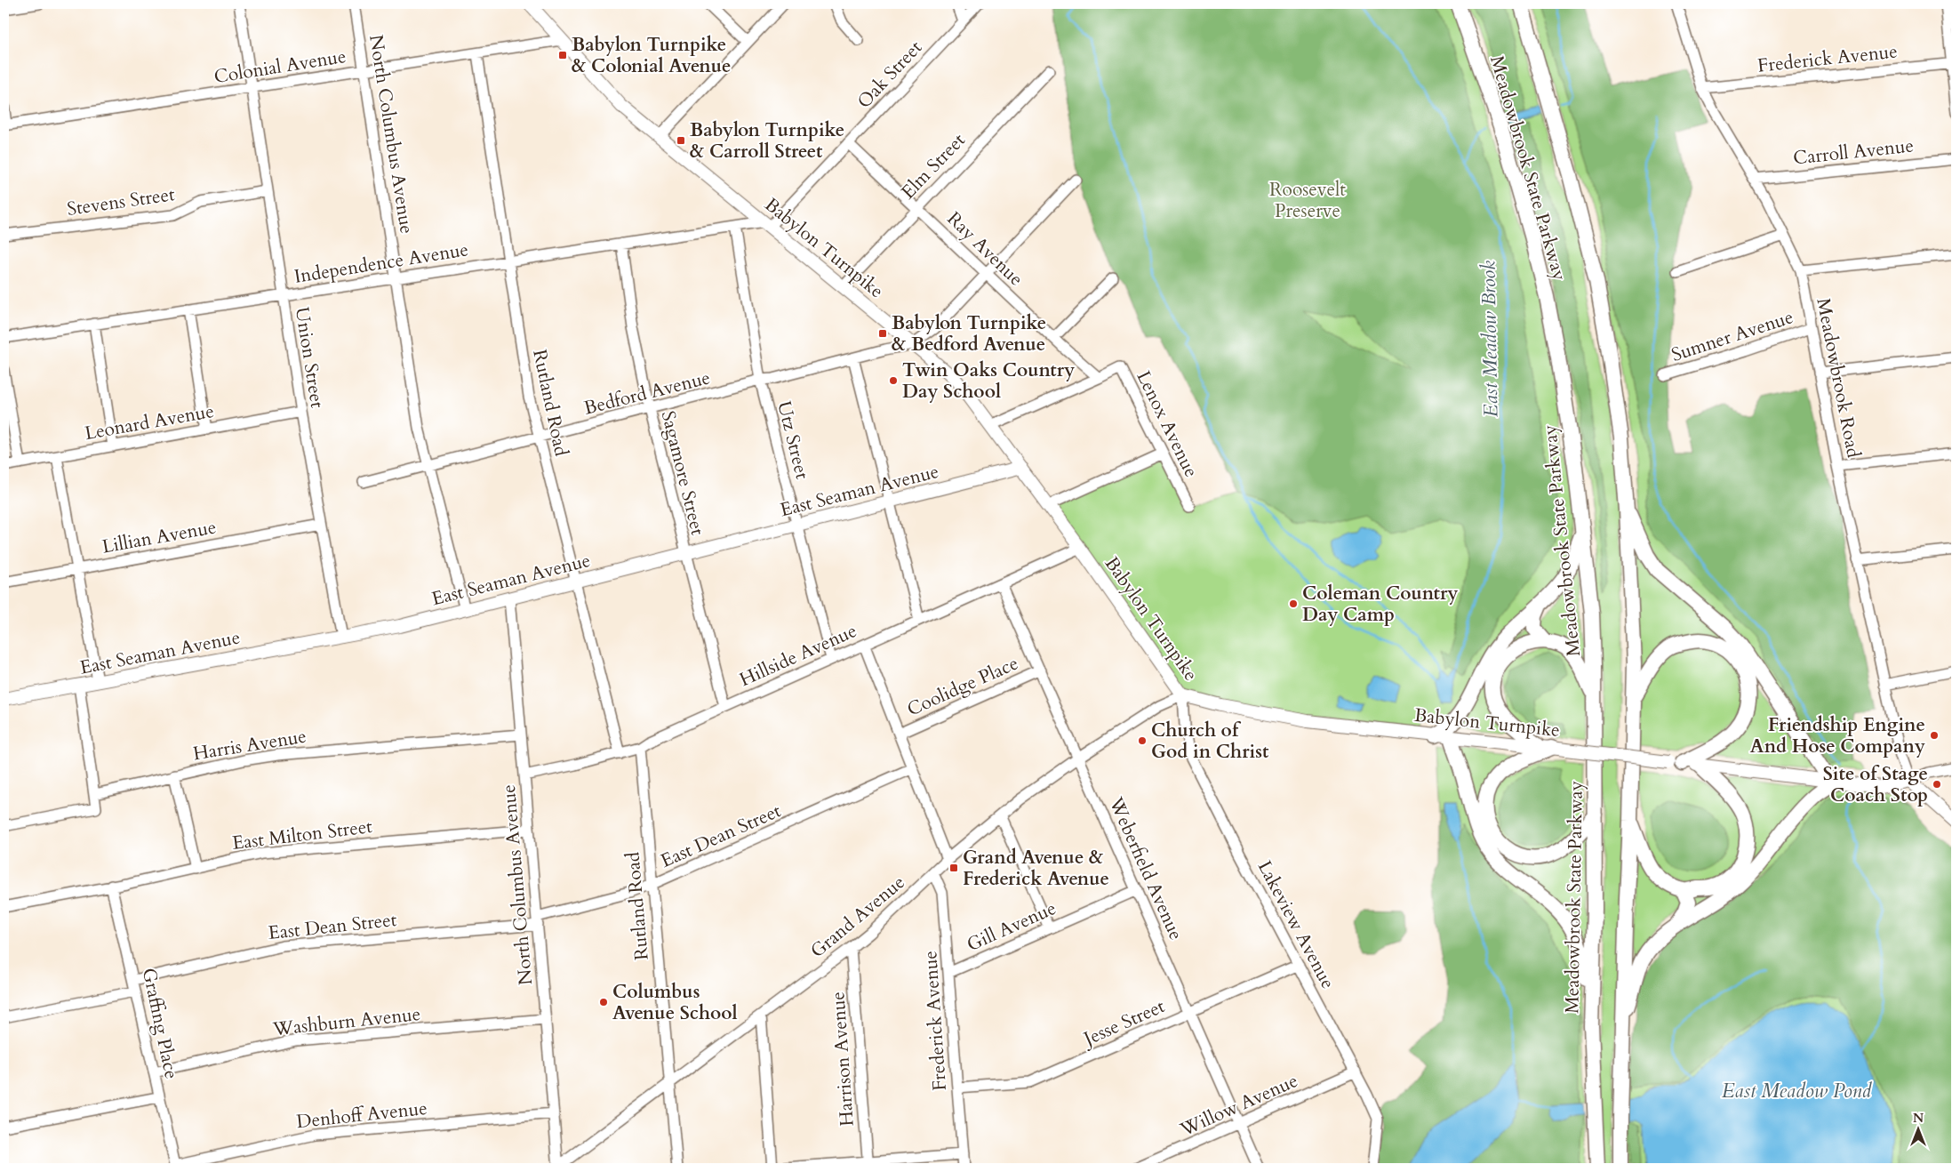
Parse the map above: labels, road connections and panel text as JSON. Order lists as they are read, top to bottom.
{
  "streets": {
    "highway": ["Meadowbrook State Parkway"],
    "main road": ["Babylon Turnpike", "East Seaman Avenue"],
    "street": [
      "Frederick Avenue",
      "Colonial Avenue",
      "Oak Street",
      "North Columbus Avenue",
      "Carroll Avenue",
      "Elm Street",
      "Stevens Street",
      "Ray Avenue",
      "Independence Avenue",
      "Sumner Avenue",
      "Union Street",
      "Meadowbrook Road",
      "Bedford Avenue",
      "Rutland Road",
      "Leonard Avenue",
      "Lenox Avenue",
      "Utz Street",
      "Sagamore Street",
      "Lillian Avenue",
      "Hillside Avenue",
      "Coolidge Place",
      "Harris Avenue",
      "East Milton Street",
      "East Dean Street",
      "Weberfield Avenue",
      "Grand Avenue",
      "Lakeview Avenue",
      "Gill Avenue",
      "Washburn Avenue",
      "Jesse Street",
      "Graffing Place",
      "Harrison Avenue",
      "Willow Avenue",
      "Denhoff Avenue"
    ]
  },
  "crossings": [
    ["Frederick Avenue", "Meadowbrook Road"],
    ["Frederick Avenue", "Grand Avenue"],
    ["Frederick Avenue", "Gill Avenue"],
    ["Frederick Avenue", "Jesse Street"],
    ["Colonial Avenue", "North Columbus Avenue"],
    ["Colonial Avenue", "Babylon Turnpike"],
    ["Colonial Avenue", "Union Street"],
    ["Colonial Avenue", "Rutland Road"],
    ["Oak Street", "Babylon Turnpike"],
    ["Oak Street", "Ray Avenue"],
    ["Oak Street", "Independence Avenue"],
    ["North Columbus Avenue", "Independence Avenue"],
    ["North Columbus Avenue", "Bedford Avenue"],
    ["North Columbus Avenue", "East Seaman Avenue"],
    ["North Columbus Avenue", "Hillside Avenue"],
    ["North Columbus Avenue", "Harris Avenue"],
    ["North Columbus Avenue", "East Milton Street"],
    ["North Columbus Avenue", "East Dean Street"],
    ["North Columbus Avenue", "Grand Avenue"],
    ["North Columbus Avenue", "Washburn Avenue"],
    ["North Columbus Avenue", "Denhoff Avenue"],
    ["Carroll Avenue", "Meadowbrook Road"],
    ["Elm Street", "Babylon Turnpike"],
    ["Elm Street", "Ray Avenue"],
    ["Stevens Street", "Union Street"],
    ["Babylon Turnpike", "Independence Avenue"],
    ["Babylon Turnpike", "Meadowbrook Road"],
    ["Babylon Turnpike", "Bedford Avenue"],
    ["Babylon Turnpike", "East Seaman Avenue"],
    ["Babylon Turnpike", "Hillside Avenue"],
    ["Babylon Turnpike", "Grand Avenue"],
    ["Babylon Turnpike", "Lakeview Avenue"],
    ["Ray Avenue", "Lenox Avenue"],
    ["Independence Avenue", "Union Street"],
    ["Independence Avenue", "Rutland Road"],
    ["Independence Avenue", "Utz Street"],
    ["Independence Avenue", "Sagamore Street"],
    ["Sumner Avenue", "Meadowbrook Road"],
    ["Union Street", "Leonard Avenue"],
    ["Union Street", "East Seaman Avenue"],
    ["Union Street", "Lillian Avenue"],
    ["Bedford Avenue", "Rutland Road"],
    ["Bedford Avenue", "Utz Street"],
    ["Bedford Avenue", "Sagamore Street"],
    ["Rutland Road", "East Seaman Avenue"],
    ["Rutland Road", "Hillside Avenue"],
    ["Rutland Road", "East Dean Street"],
    ["Rutland Road", "Grand Avenue"],
    ["Utz Street", "East Seaman Avenue"],
    ["Utz Street", "Hillside Avenue"],
    ["Sagamore Street", "East Seaman Avenue"],
    ["Sagamore Street", "Hillside Avenue"],
    ["Hillside Avenue", "Weberfield Avenue"],
    ["Coolidge Place", "Weberfield Avenue"],
    ["East Milton Street", "Graffing Place"],
    ["East Dean Street", "Graffing Place"],
    ["Weberfield Avenue", "Grand Avenue"],
    ["Weberfield Avenue", "Gill Avenue"],
    ["Weberfield Avenue", "Jesse Street"],
    ["Weberfield Avenue", "Willow Avenue"],
    ["Grand Avenue", "Lakeview Avenue"],
    ["Grand Avenue", "Harrison Avenue"],
    ["Lakeview Avenue", "Jesse Street"],
    ["Lakeview Avenue", "Willow Avenue"],
    ["Washburn Avenue", "Graffing Place"],
    ["Graffing Place", "Denhoff Avenue"]
  ],
  "water": ["East Meadow Brook", "East Meadow Pond"],
  "parks": ["Roosevelt Preserve"],
  "places": {
    "transit": [
      "Babylon Turnpike & Colonial Avenue",
      "Babylon Turnpike & Carroll Street",
      "Babylon Turnpike & Bedford Avenue",
      "Grand Avenue & Frederick Avenue"
    ],
    "other": [
      "Twin Oaks Country Day School",
      "Coleman Country Day Camp",
      "Friendship Engine And Hose Company",
      "Church of God in Christ",
      "Site of Stage Coach Stop",
      "Columbus Avenue School"
    ]
  },
  "north": "top"
}
